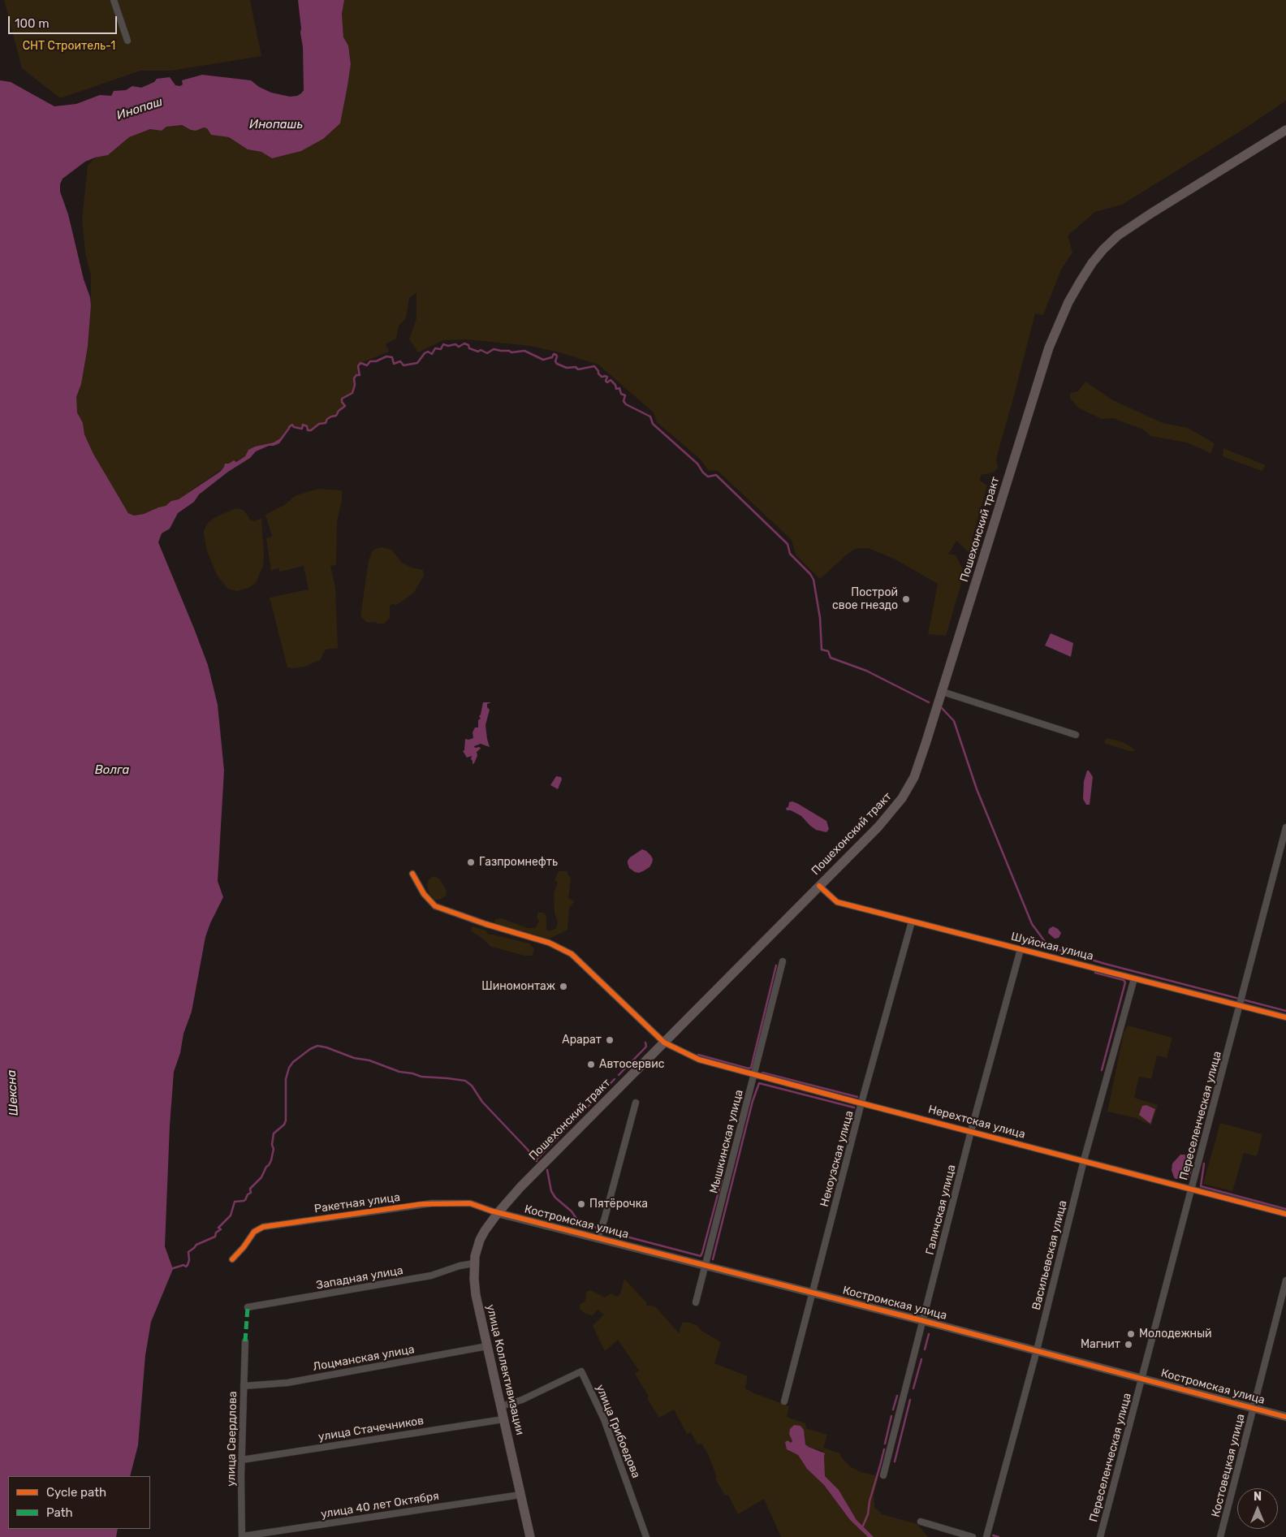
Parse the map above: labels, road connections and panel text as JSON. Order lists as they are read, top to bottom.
{
  "streets": {
    "main road": ["Пошехонский тракт", "улица Коллективизации"],
    "street": [
      "Шуйская улица",
      "Переселенческая улица",
      "Нерехтская улица",
      "Мышкинская улица",
      "Некоузская улица",
      "Ракетная улица",
      "Галичская улица",
      "Костромская улица",
      "Васильевская улица",
      "Западная улица",
      "Лоцманская улица",
      "улица Стачечников",
      "улица Грибоедова",
      "улица Свердлова",
      "Костовецкая улица",
      "улица 40 лет Октября"
    ]
  },
  "crossings": [
    ["Пошехонский тракт", "Шуйская улица"],
    ["Пошехонский тракт", "Нерехтская улица"],
    ["Пошехонский тракт", "Ракетная улица"],
    ["Пошехонский тракт", "Костромская улица"],
    ["Пошехонский тракт", "улица Коллективизации"],
    ["Шуйская улица", "Переселенческая улица"],
    ["Шуйская улица", "Некоузская улица"],
    ["Шуйская улица", "Галичская улица"],
    ["Шуйская улица", "Васильевская улица"],
    ["Переселенческая улица", "Нерехтская улица"],
    ["Переселенческая улица", "Костромская улица"],
    ["Нерехтская улица", "Мышкинская улица"],
    ["Нерехтская улица", "Некоузская улица"],
    ["Нерехтская улица", "Галичская улица"],
    ["Нерехтская улица", "Васильевская улица"],
    ["Мышкинская улица", "Костромская улица"],
    ["Некоузская улица", "Костромская улица"],
    ["Ракетная улица", "Костромская улица"],
    ["Ракетная улица", "улица Коллективизации"],
    ["Галичская улица", "Костромская улица"],
    ["Костромская улица", "Васильевская улица"],
    ["Костромская улица", "улица Коллективизации"],
    ["Костромская улица", "Костовецкая улица"],
    ["Западная улица", "улица Коллективизации"],
    ["Лоцманская улица", "улица Коллективизации"],
    ["Лоцманская улица", "улица Свердлова"],
    ["улица Коллективизации", "улица Стачечников"],
    ["улица Коллективизации", "улица Грибоедова"],
    ["улица Коллективизации", "улица 40 лет Октября"],
    ["улица Стачечников", "улица Свердлова"],
    ["улица Свердлова", "улица 40 лет Октября"]
  ],
  "water": [
    "Инопаш",
    "Инопашь",
    "Волга",
    "Шексна"
  ],
  "parks": ["СНТ Строитель-1"],
  "places": [
    "Построй свое гнездо",
    "Газпромнефть",
    "Шиномонтаж",
    "Арарат",
    "Автосервис",
    "Пятёрочка",
    "Молодежный",
    "Магнит"
  ],
  "legend": ["Cycle path", "Path"],
  "scale_bar": "100 m",
  "north": "top"
}
